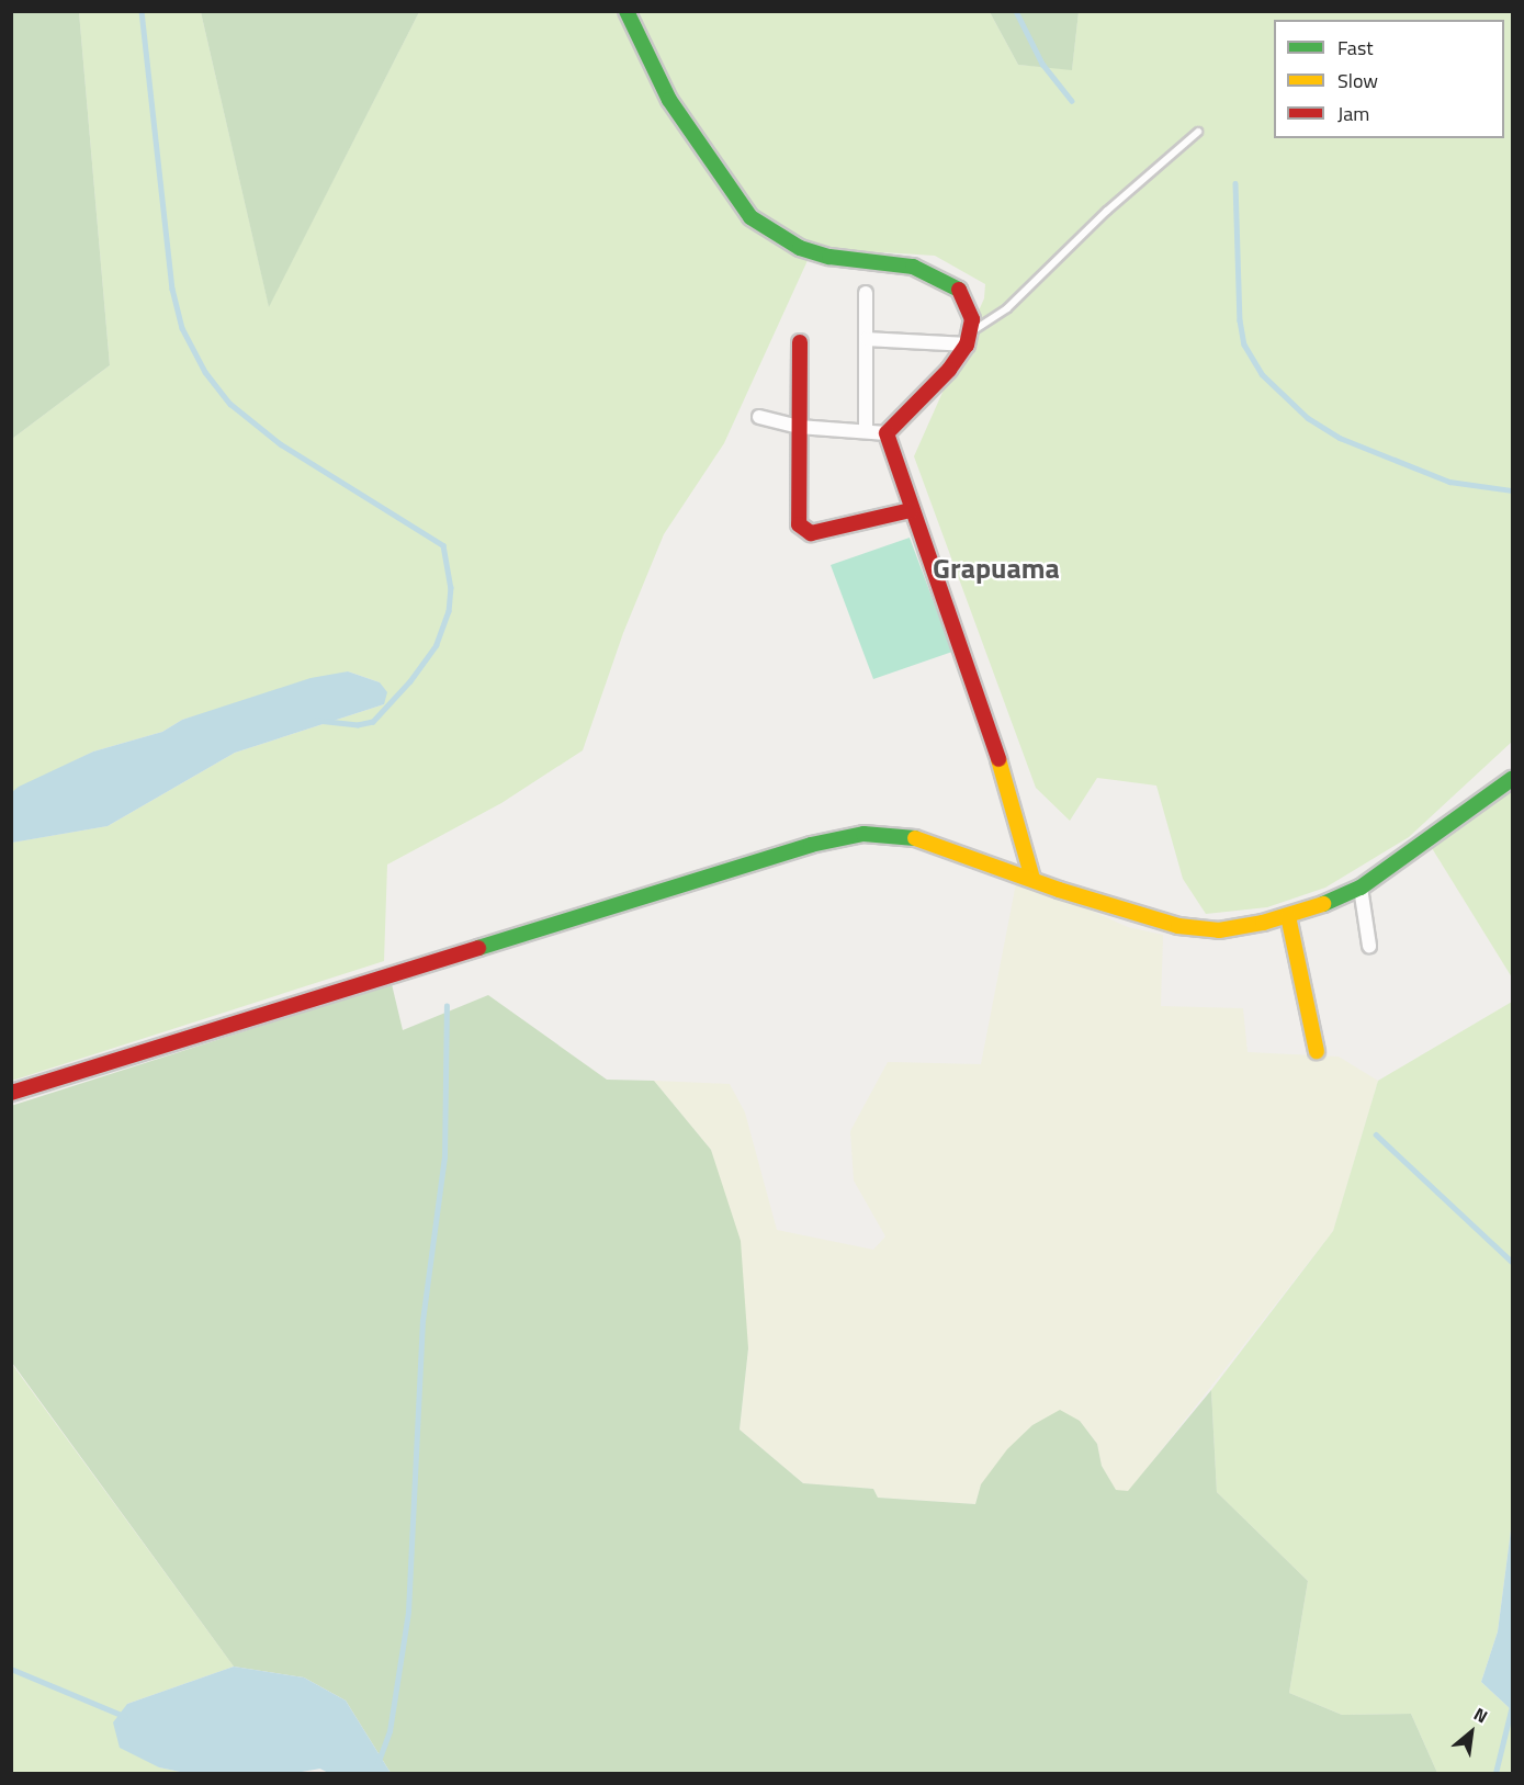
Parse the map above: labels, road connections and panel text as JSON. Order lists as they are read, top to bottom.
{
  "districts": ["Grapuama"],
  "legend": ["Fast", "Slow", "Jam"],
  "north": "top right"
}
